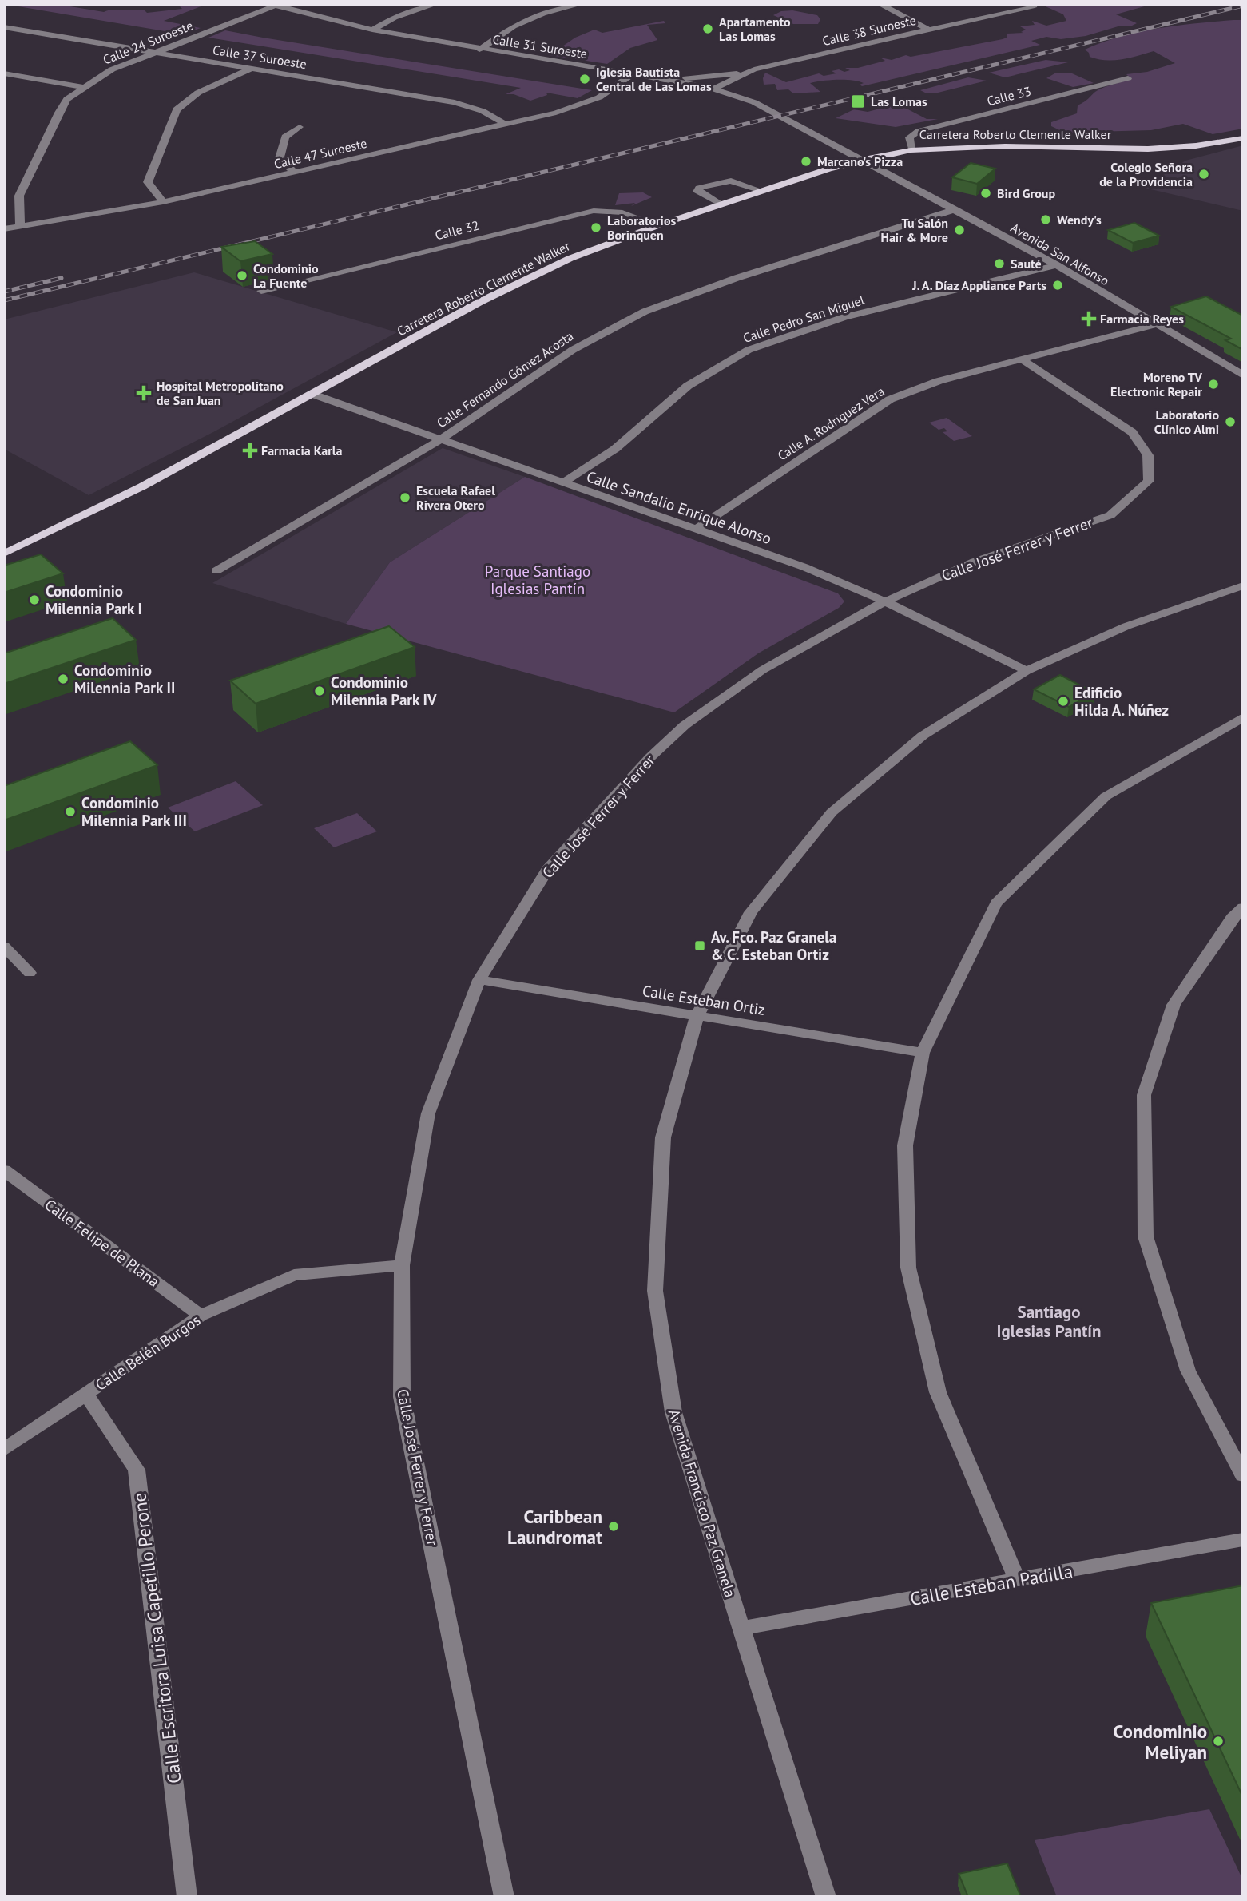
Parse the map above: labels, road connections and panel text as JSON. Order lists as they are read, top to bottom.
{
  "streets": {
    "main road": ["Carretera Roberto Clemente Walker"],
    "street": [
      "Calle 38 Suroeste",
      "Calle 24 Suroeste",
      "Calle 31 Suroeste",
      "Calle 37 Suroeste",
      "Calle 33",
      "Calle 47 Suroeste",
      "Calle 32",
      "Avenida San Alfonso",
      "Calle Pedro San Miguel",
      "Calle Fernando Gómez Acosta",
      "Calle A. Rodríguez Vera",
      "Calle Sandalio Enrique Alonso",
      "Calle José Ferrer y Ferrer",
      "Calle Esteban Ortiz",
      "Calle Felipe de Plana",
      "Calle Belén Burgos",
      "Avenida Francisco Paz Granela",
      "Calle Esteban Padilla",
      "Calle Escritora Luisa Capetillo Perone"
    ]
  },
  "crossings": [
    ["Calle 38 Suroeste", "Calle 31 Suroeste"],
    ["Calle 24 Suroeste", "Calle 31 Suroeste"],
    ["Calle 24 Suroeste", "Calle 37 Suroeste"],
    ["Calle 24 Suroeste", "Calle 47 Suroeste"],
    ["Calle 31 Suroeste", "Carretera Roberto Clemente Walker"],
    ["Calle 31 Suroeste", "Calle 47 Suroeste"],
    ["Calle 31 Suroeste", "Avenida San Alfonso"],
    ["Calle 37 Suroeste", "Calle 47 Suroeste"],
    ["Calle 33", "Carretera Roberto Clemente Walker"],
    ["Carretera Roberto Clemente Walker", "Calle 32"],
    ["Carretera Roberto Clemente Walker", "Avenida San Alfonso"],
    ["Carretera Roberto Clemente Walker", "Calle Sandalio Enrique Alonso"],
    ["Avenida San Alfonso", "Calle Pedro San Miguel"],
    ["Avenida San Alfonso", "Calle Fernando Gómez Acosta"],
    ["Avenida San Alfonso", "Calle A. Rodríguez Vera"],
    ["Calle Pedro San Miguel", "Calle Sandalio Enrique Alonso"],
    ["Calle Fernando Gómez Acosta", "Calle Sandalio Enrique Alonso"],
    ["Calle A. Rodríguez Vera", "Calle Sandalio Enrique Alonso"],
    ["Calle A. Rodríguez Vera", "Calle José Ferrer y Ferrer"],
    ["Calle Sandalio Enrique Alonso", "Calle José Ferrer y Ferrer"],
    ["Calle Sandalio Enrique Alonso", "Avenida Francisco Paz Granela"],
    ["Calle José Ferrer y Ferrer", "Calle Esteban Ortiz"],
    ["Calle José Ferrer y Ferrer", "Calle Belén Burgos"],
    ["Calle Esteban Ortiz", "Avenida Francisco Paz Granela"],
    ["Calle Felipe de Plana", "Calle Belén Burgos"],
    ["Calle Belén Burgos", "Calle Escritora Luisa Capetillo Perone"],
    ["Avenida Francisco Paz Granela", "Calle Esteban Padilla"]
  ],
  "districts": ["Santiago Iglesias Pantín"],
  "parks": ["Parque Santiago Iglesias Pantín"],
  "places": {
    "other": [
      "Apartamento Las Lomas",
      "Iglesia Bautista Central de Las Lomas",
      "Marcano's Pizza",
      "Colegio Señora de la Providencia",
      "Bird Group",
      "Wendy's",
      "Laboratorios Borinquen",
      "Tu Salón Hair & More",
      "Sauté",
      "Condominio La Fuente",
      "J. A. Díaz Appliance Parts",
      "Moreno TV Electronic Repair",
      "Laboratorio Clínico Almi",
      "Escuela Rafael Rivera Otero",
      "Condominio Milennia Park I",
      "Condominio Milennia Park II",
      "Condominio Milennia Park IV",
      "Edificio Hilda A. Núñez",
      "Condominio Milennia Park III",
      "Caribbean Laundromat",
      "Condominio Meliyan"
    ],
    "transit": ["Las Lomas", "Av. Fco. Paz Granela & C. Esteban Ortiz"],
    "health": ["Farmacia Reyes", "Hospital Metropolitano de San Juan", "Farmacia Karla"]
  }
}
